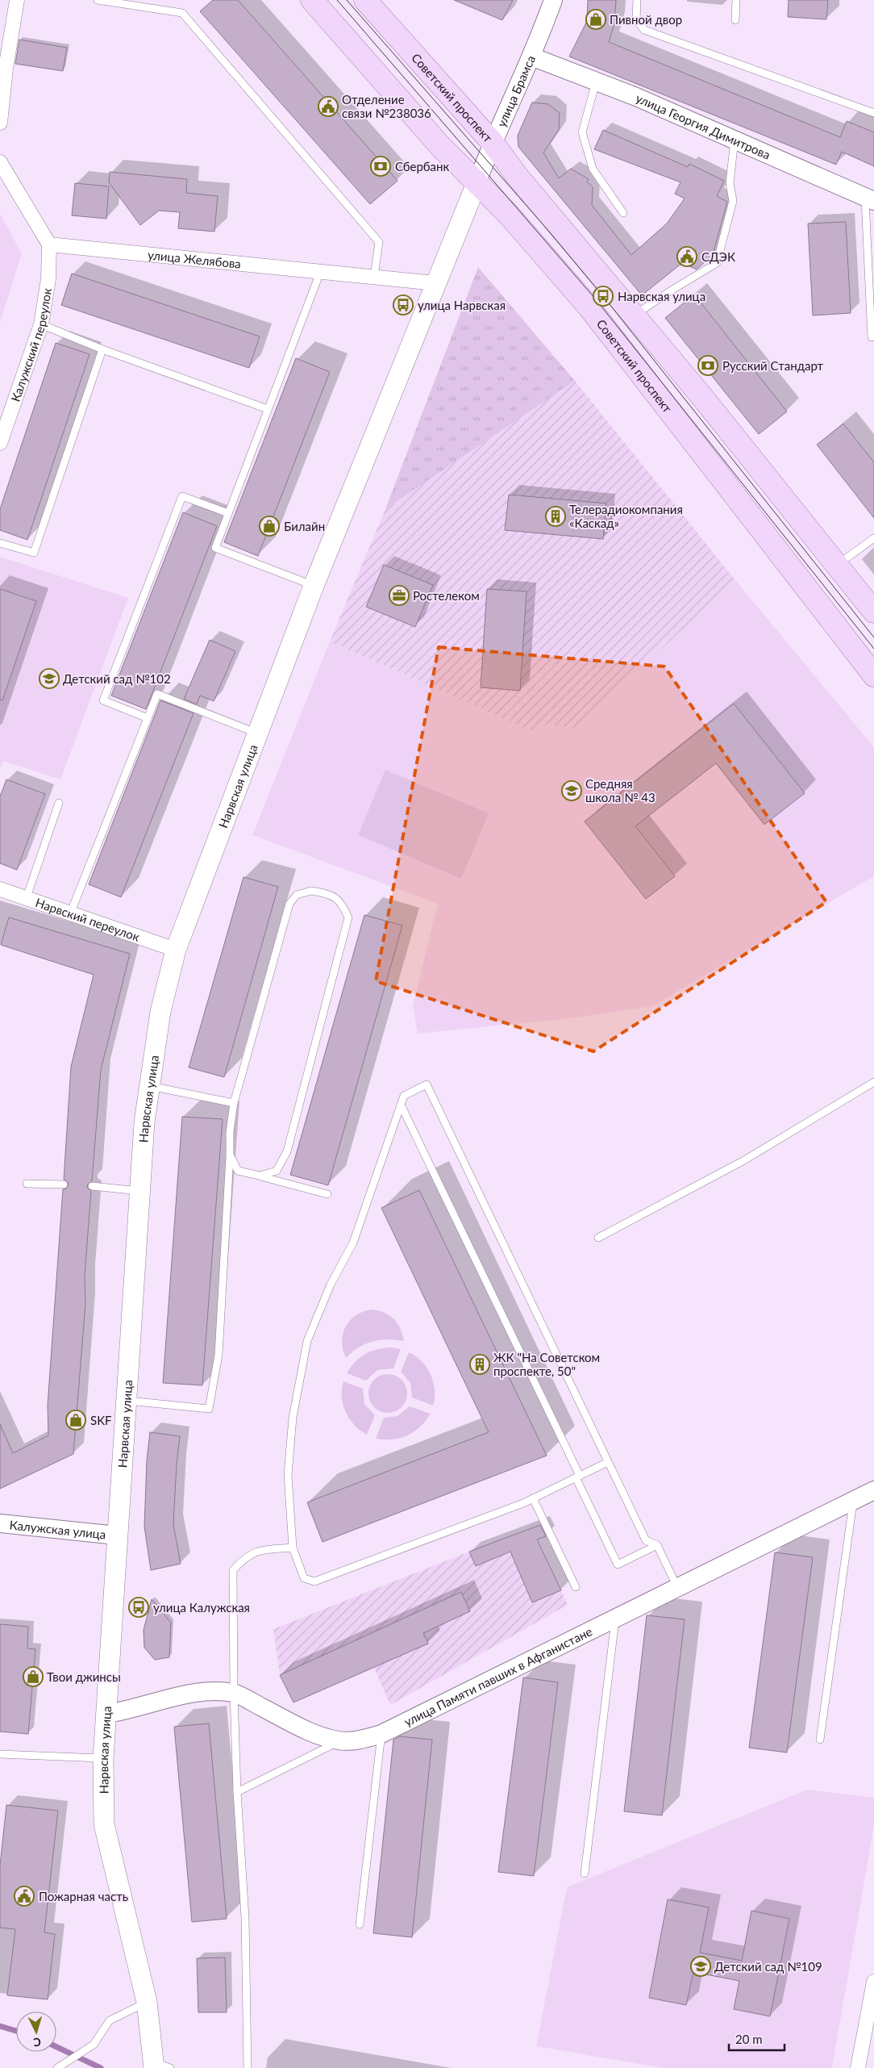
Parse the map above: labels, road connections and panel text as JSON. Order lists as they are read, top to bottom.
{
  "streets": {
    "main road": ["Советский проспект", "Нарвская улица"],
    "street": [
      "улица Брамса",
      "улица Георгия Димитрова",
      "улица Желябова",
      "Калужский переулок",
      "Нарвский переулок",
      "Калужская улица",
      "улица Памяти павших в Афганистане"
    ]
  },
  "crossings": [
    ["улица Брамса", "Советский проспект"],
    ["улица Брамса", "улица Георгия Димитрова"],
    ["улица Брамса", "Нарвская улица"],
    ["Советский проспект", "Нарвская улица"],
    ["улица Желябова", "Калужский переулок"],
    ["улица Желябова", "Нарвская улица"],
    ["Нарвская улица", "Нарвский переулок"],
    ["Нарвская улица", "Калужская улица"],
    ["Нарвская улица", "улица Памяти павших в Афганистане"]
  ],
  "places": {
    "shop": [
      "Пивной двор",
      "Билайн",
      "SKF",
      "Твои джинсы"
    ],
    "public building": ["Отделение связи №238036", "СДЭК", "Пожарная часть"],
    "bank": ["Сбербанк", "Русский Стандарт"],
    "bus stop": ["Нарвская улица", "улица Нарвская", "улица Калужская"],
    "building": ["Телерадиокомпания «Каскад»", "ЖК \"На Советском проспекте, 50\""],
    "office": ["Ростелеком"],
    "school or university": ["Детский сад №102", "Средняя школа № 43", "Детский сад №109"]
  },
  "scale_bar": "20 m",
  "north": "bottom"
}
